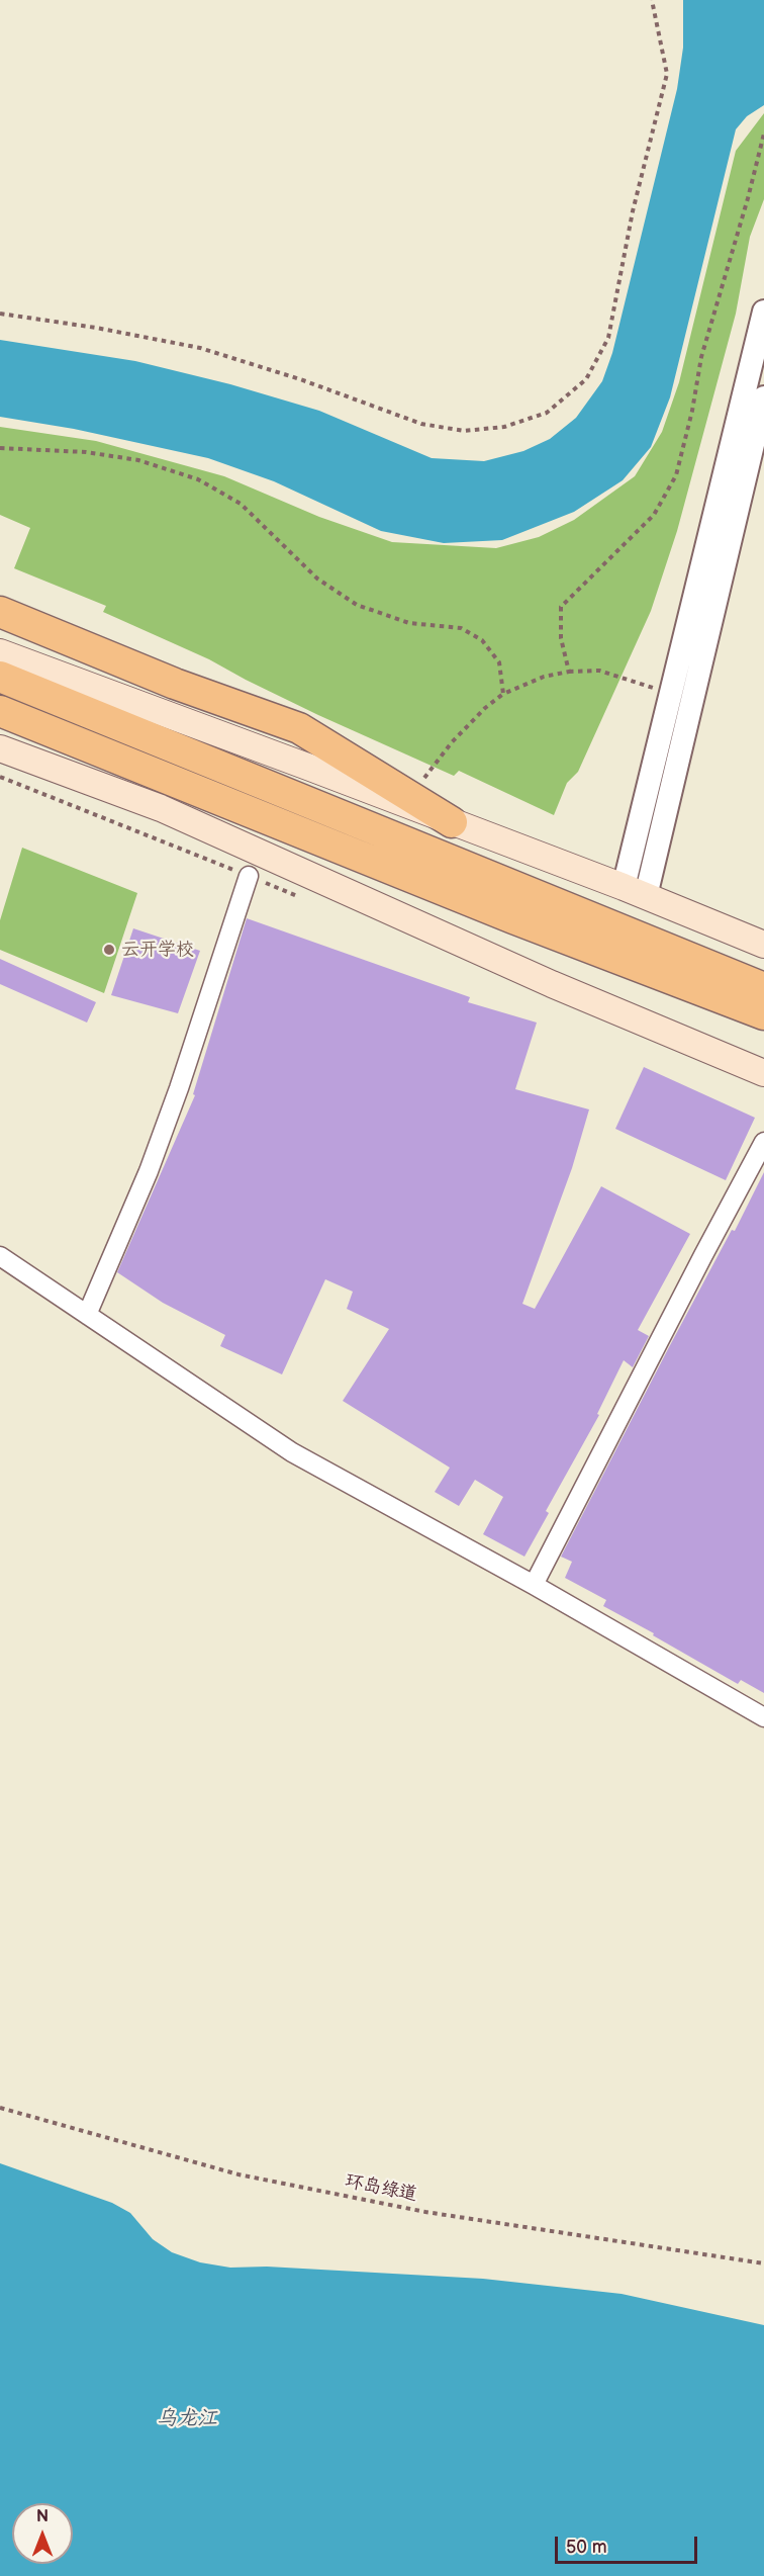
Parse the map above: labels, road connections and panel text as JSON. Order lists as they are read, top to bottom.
{
  "streets": {
    "path": ["环岛绿道"]
  },
  "water": ["乌龙江"],
  "places": ["云开学校"],
  "scale_bar": "50 m",
  "north": "top"
}
